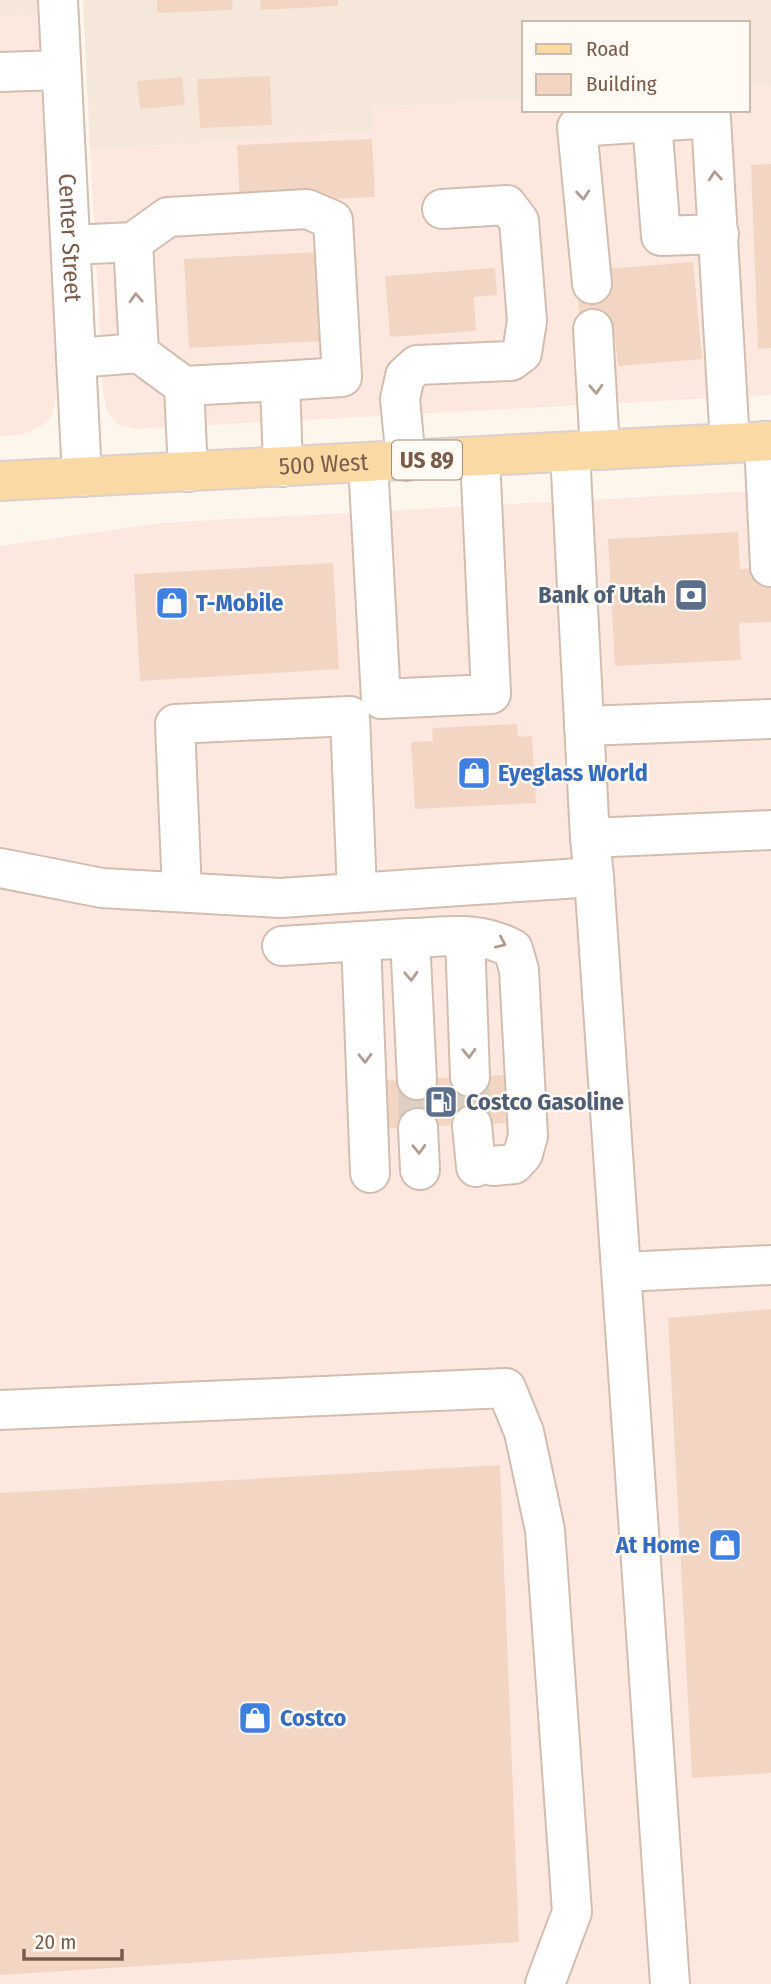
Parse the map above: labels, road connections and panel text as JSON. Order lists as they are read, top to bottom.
{
  "streets": {
    "main road": ["US 89", "500 West"],
    "street": ["Center Street"]
  },
  "crossings": [
    ["Center Street", "500 West"]
  ],
  "places": {
    "bank": ["Bank of Utah"],
    "shop": [
      "T-Mobile",
      "Eyeglass World",
      "At Home",
      "Costco"
    ],
    "fuel station": ["Costco Gasoline"]
  },
  "legend": ["Road", "Building"],
  "scale_bar": "20 m"
}
